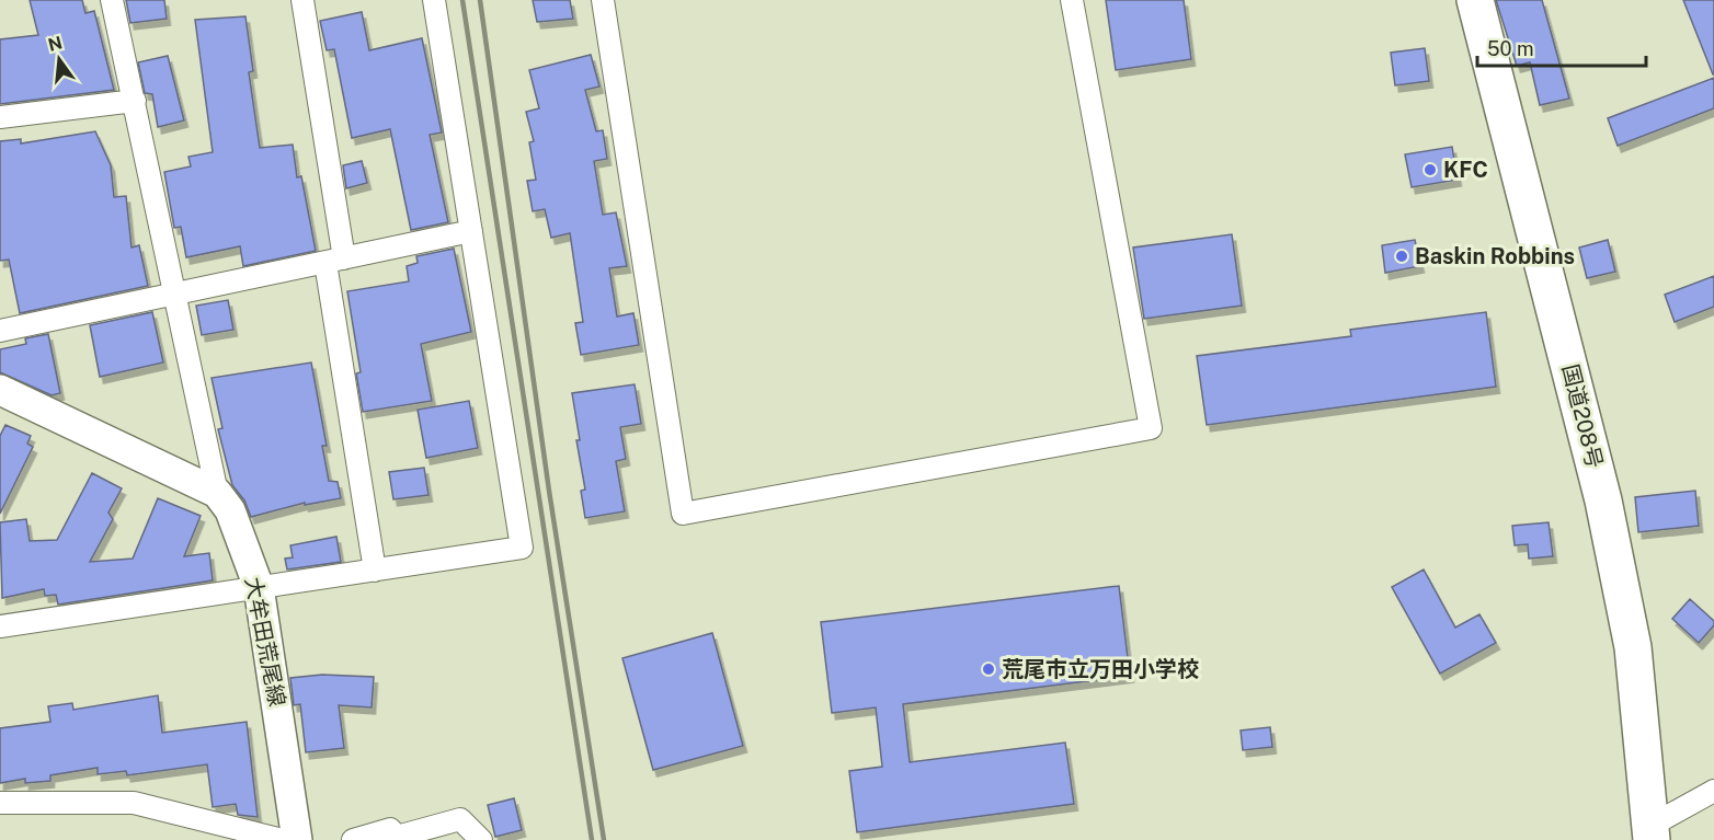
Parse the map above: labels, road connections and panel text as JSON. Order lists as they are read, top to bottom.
{
  "streets": {
    "highway": ["国道208号"],
    "main road": ["大牟田荒尾線"]
  },
  "places": ["KFC", "Baskin Robbins", "荒尾市立万田小学校"],
  "scale_bar": "50 m",
  "north": "top"
}
